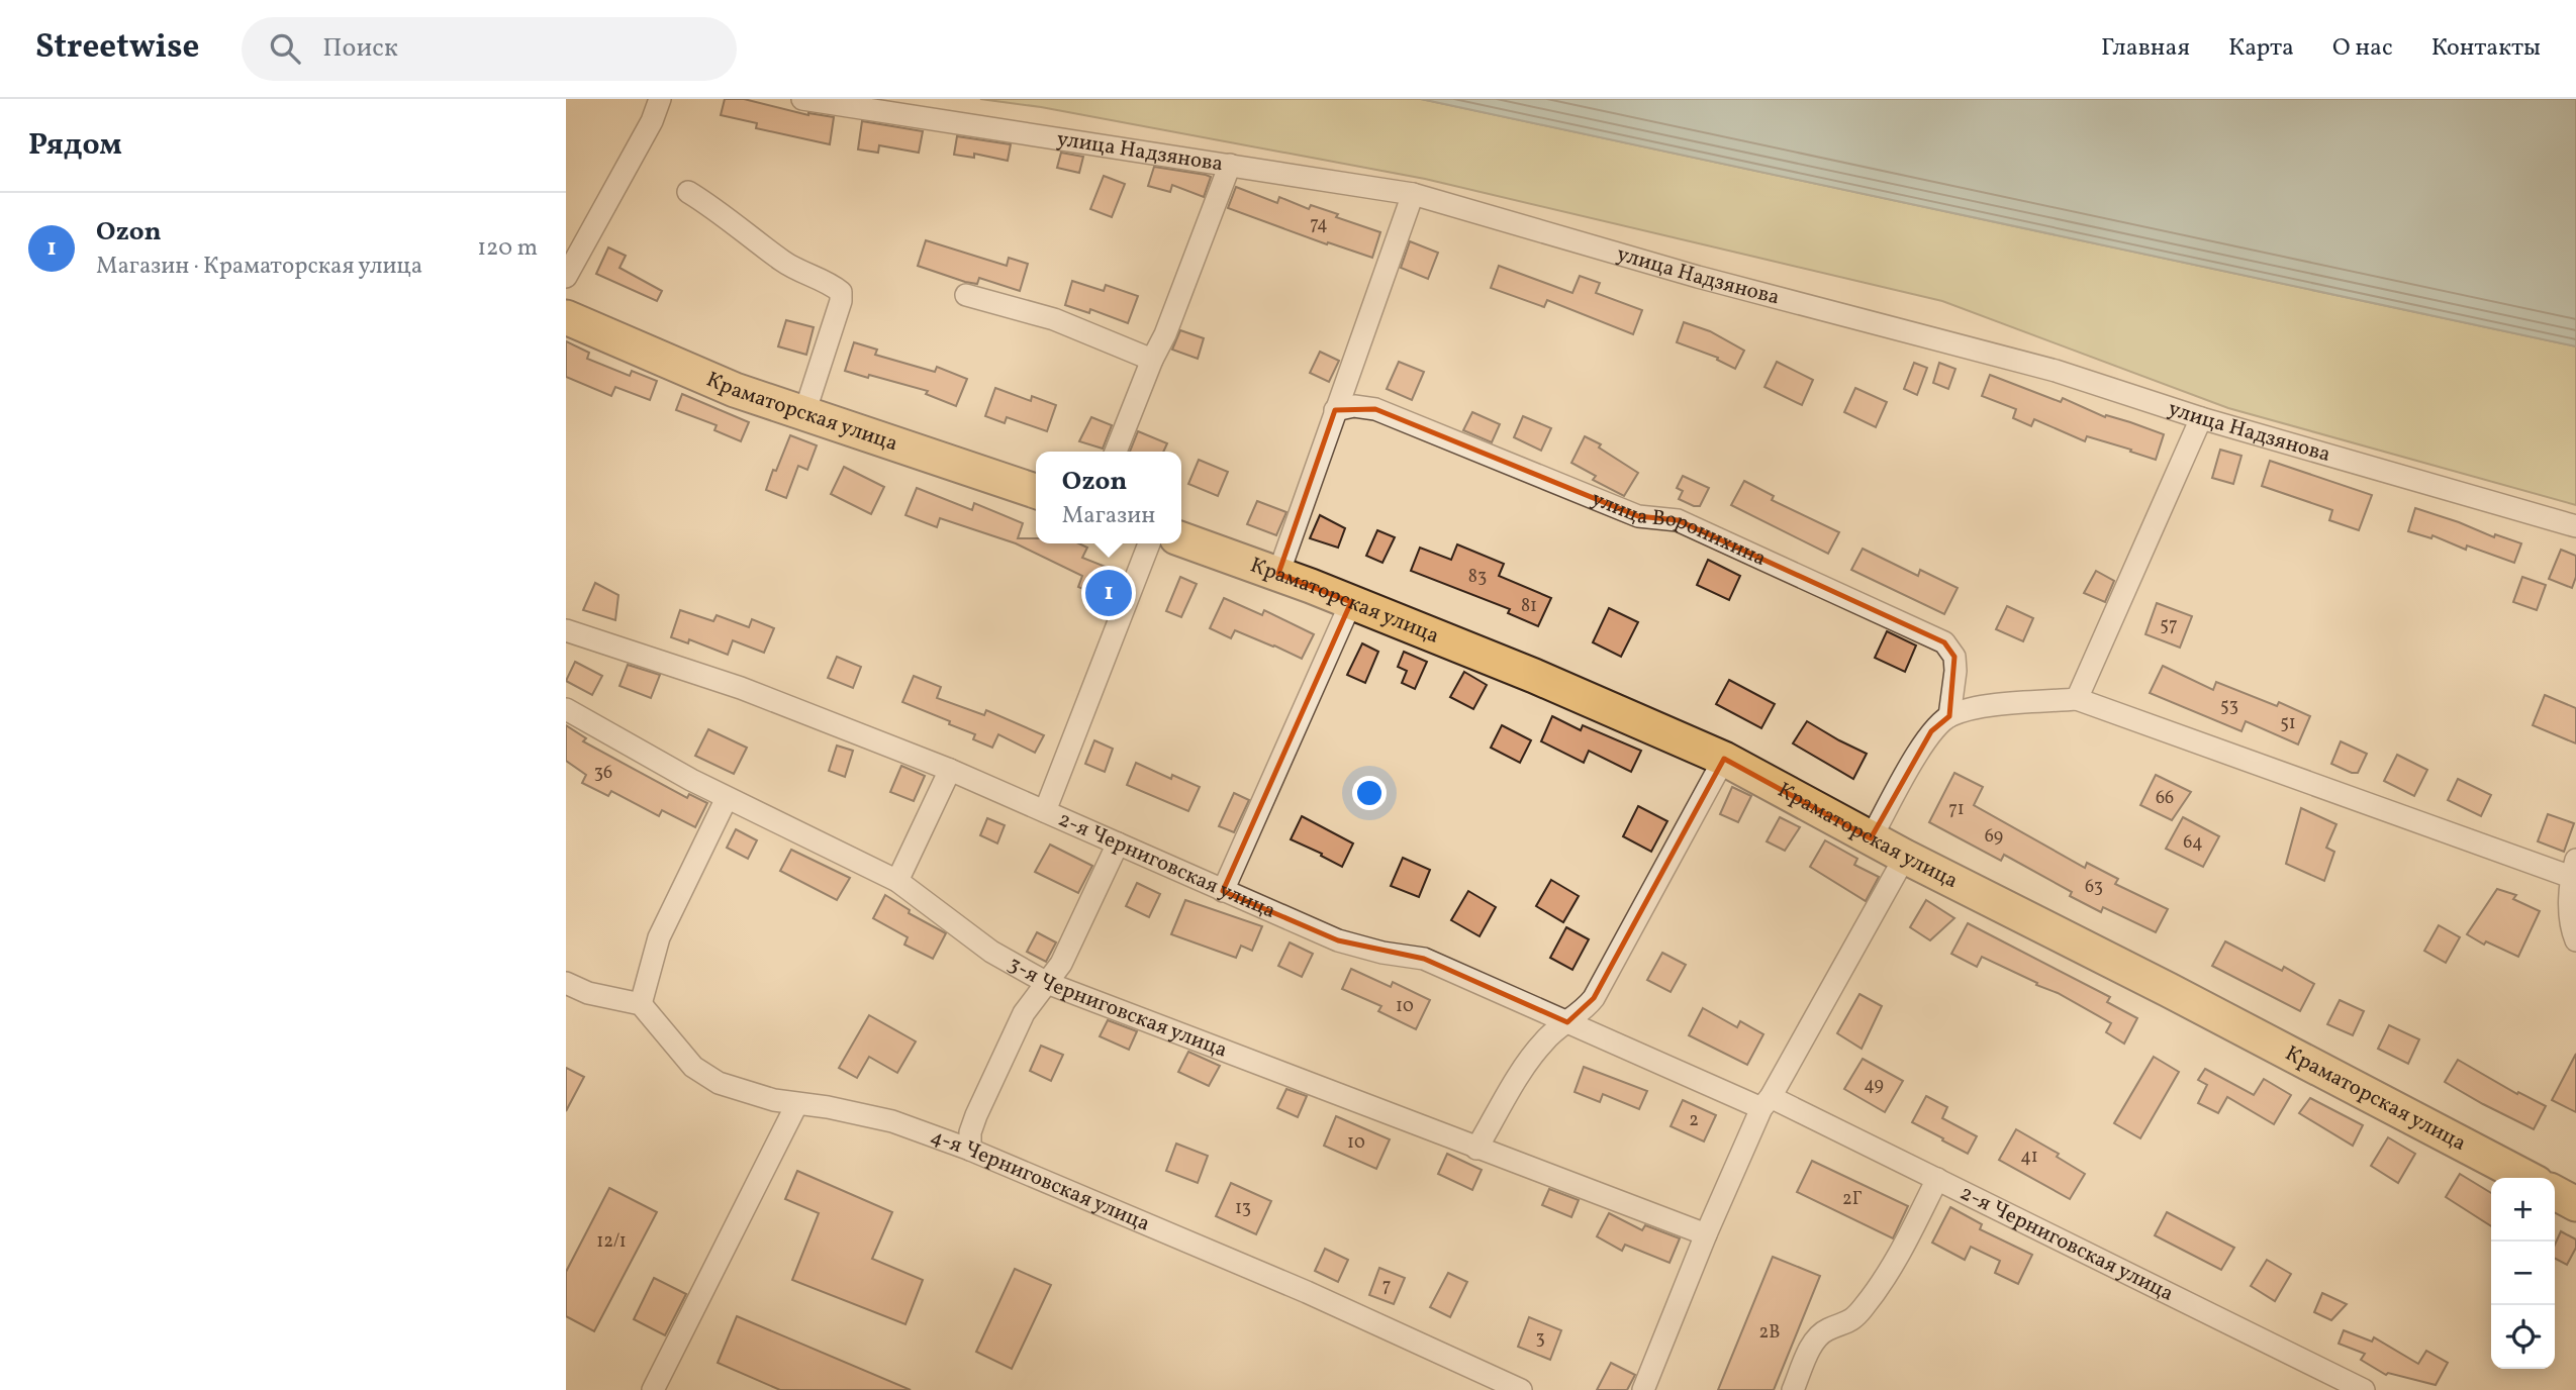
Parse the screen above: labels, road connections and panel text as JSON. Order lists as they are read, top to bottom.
{
  "streets": {
    "main road": ["Краматорская улица"],
    "street": [
      "улица Надзянова",
      "улица Воронихина",
      "2-я Черниговская улица",
      "3-я Черниговская улица",
      "4-я Черниговская улица"
    ]
  },
  "house_numbers": [
    "74",
    "83",
    "81",
    "57",
    "53",
    "51",
    "36",
    "66",
    "71",
    "69",
    "64",
    "63",
    "10",
    "49",
    "2",
    "10",
    "41",
    "2Г",
    "13",
    "12/1",
    "7",
    "2В",
    "3"
  ],
  "page": {
    "header": "Streetwise",
    "search": "Поиск",
    "nav": [
      "Главная",
      "Карта",
      "О нас",
      "Контакты"
    ],
    "heading": "Рядом",
    "list": [
      {
        "mark": "1",
        "name": "Ozon",
        "note": "Магазин · Краматорская улица",
        "value": "120 m"
      }
    ],
    "popup": ["Ozon", "Магазин"],
    "pins": "1",
    "map_buttons": ["+", "−"]
  }
}
